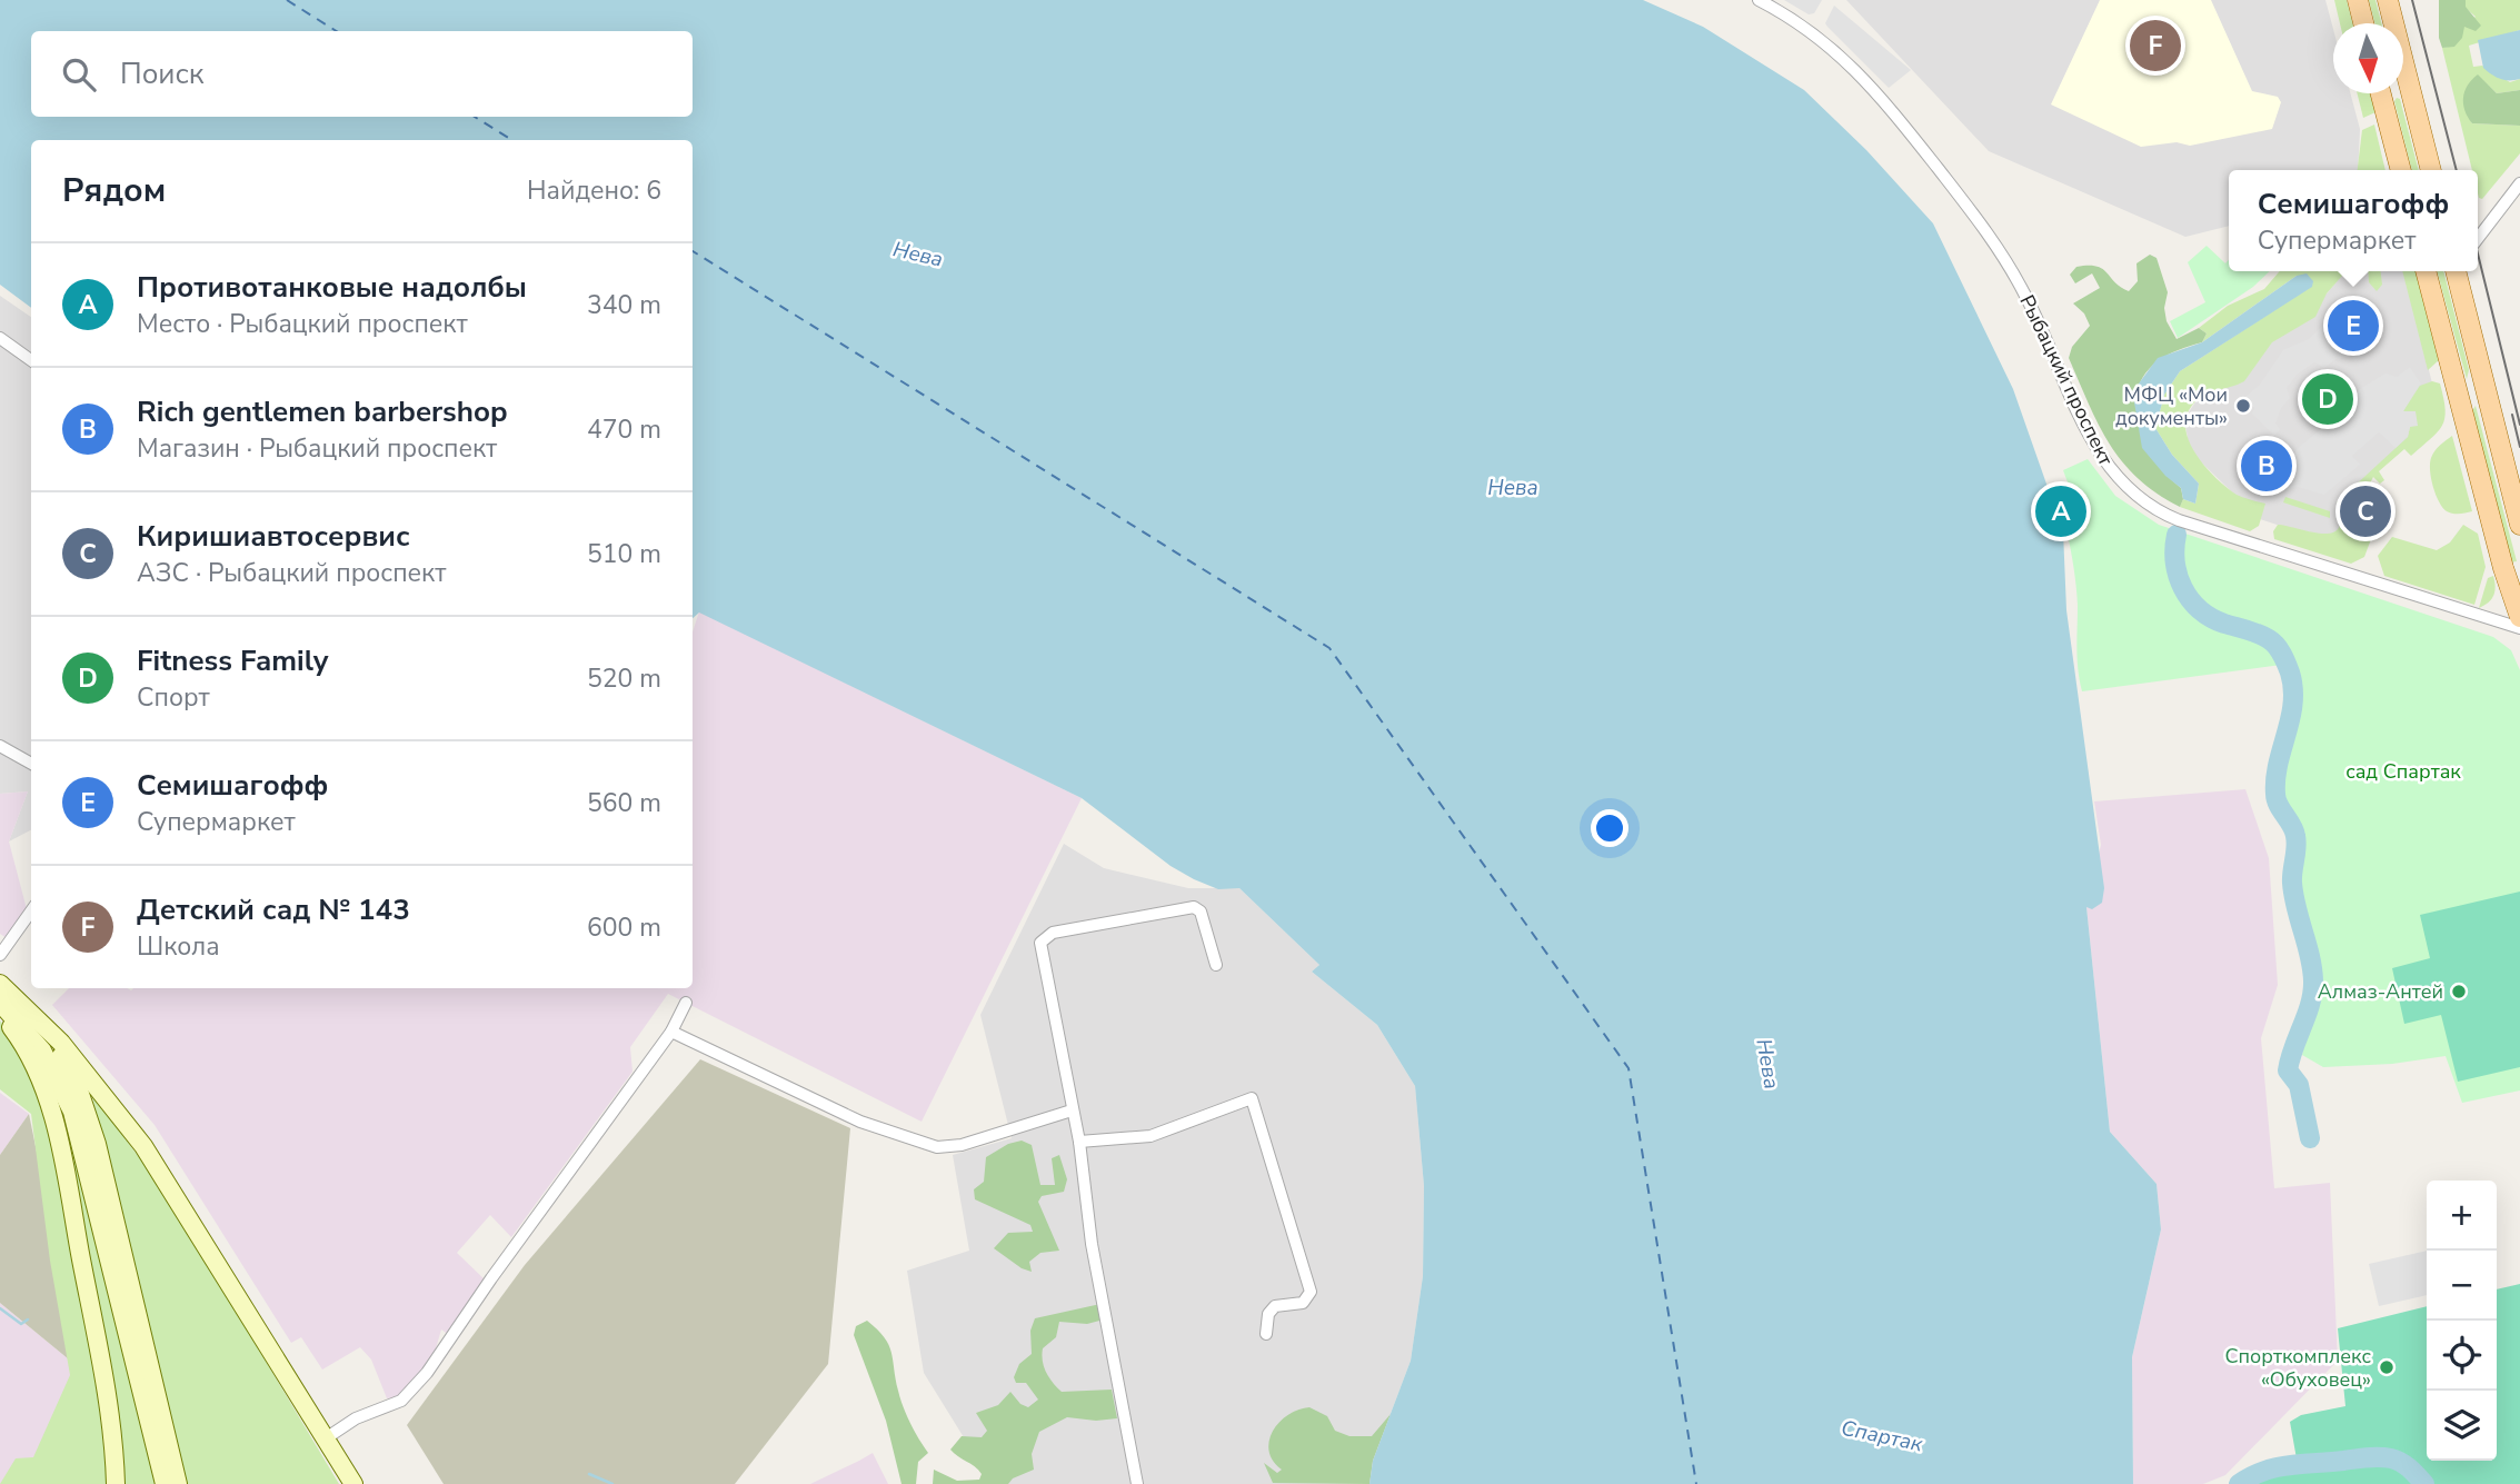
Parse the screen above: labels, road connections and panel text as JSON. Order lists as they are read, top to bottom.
{
  "streets": {
    "street": ["Рыбацкий проспект"]
  },
  "water": ["Нева", "Спартак"],
  "parks": ["сад Спартак"],
  "places": ["МФЦ «Мои документы»", "Алмаз-Антей", "Спорткомплекс «Обуховец»"],
  "north": "bottom",
  "page": {
    "pins": [
      "F",
      "E",
      "D",
      "B",
      "A",
      "C"
    ],
    "search": "Поиск",
    "heading": ["Рядом", "Найдено: 6"],
    "popup": ["Семишагофф", "Супермаркет"],
    "list": [
      {
        "mark": "A",
        "name": "Противотанковые надолбы",
        "note": "Место · Рыбацкий проспект",
        "value": "340 m"
      },
      {
        "mark": "B",
        "name": "Rich gentlemen barbershop",
        "note": "Магазин · Рыбацкий проспект",
        "value": "470 m"
      },
      {
        "mark": "C",
        "name": "Киришиавтосервис",
        "note": "АЗС · Рыбацкий проспект",
        "value": "510 m"
      },
      {
        "mark": "D",
        "name": "Fitness Family",
        "note": "Спорт",
        "value": "520 m"
      },
      {
        "mark": "E",
        "name": "Семишагофф",
        "note": "Супермаркет",
        "value": "560 m"
      },
      {
        "mark": "F",
        "name": "Детский сад № 143",
        "note": "Школа",
        "value": "600 m"
      }
    ],
    "map_buttons": ["+", "−"]
  }
}
